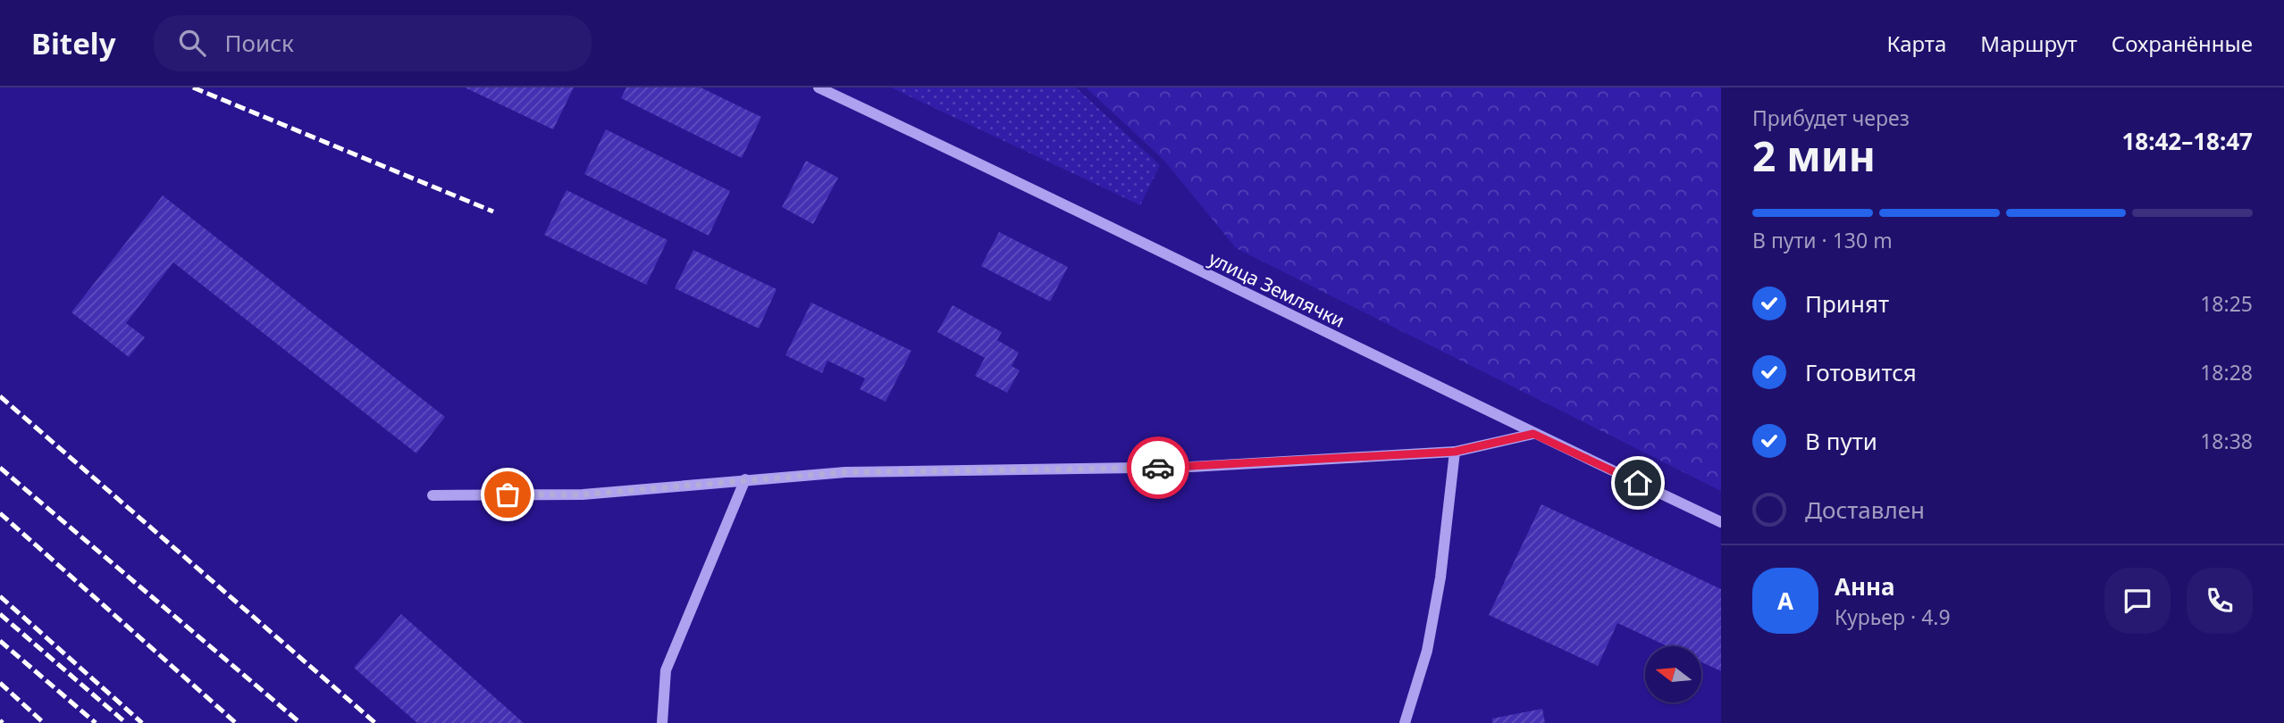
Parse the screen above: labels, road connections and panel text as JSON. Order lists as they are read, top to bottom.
{
  "streets": {
    "street": ["улица Землячки"]
  },
  "north": "left",
  "page": {
    "header": "Bitely",
    "search": "Поиск",
    "nav": ["Карта", "Маршрут", "Сохранённые"],
    "heading": ["2 мин", "Прибудет через", "18:42–18:47"],
    "panel": ["Анна", "Курьер · 4.9"],
    "bar": "В пути · 130 m",
    "list": [
      ["Принят", "18:25"],
      ["Готовится", "18:28"],
      ["В пути", "18:38"],
      "Доставлен"
    ],
    "round": "А"
  }
}
